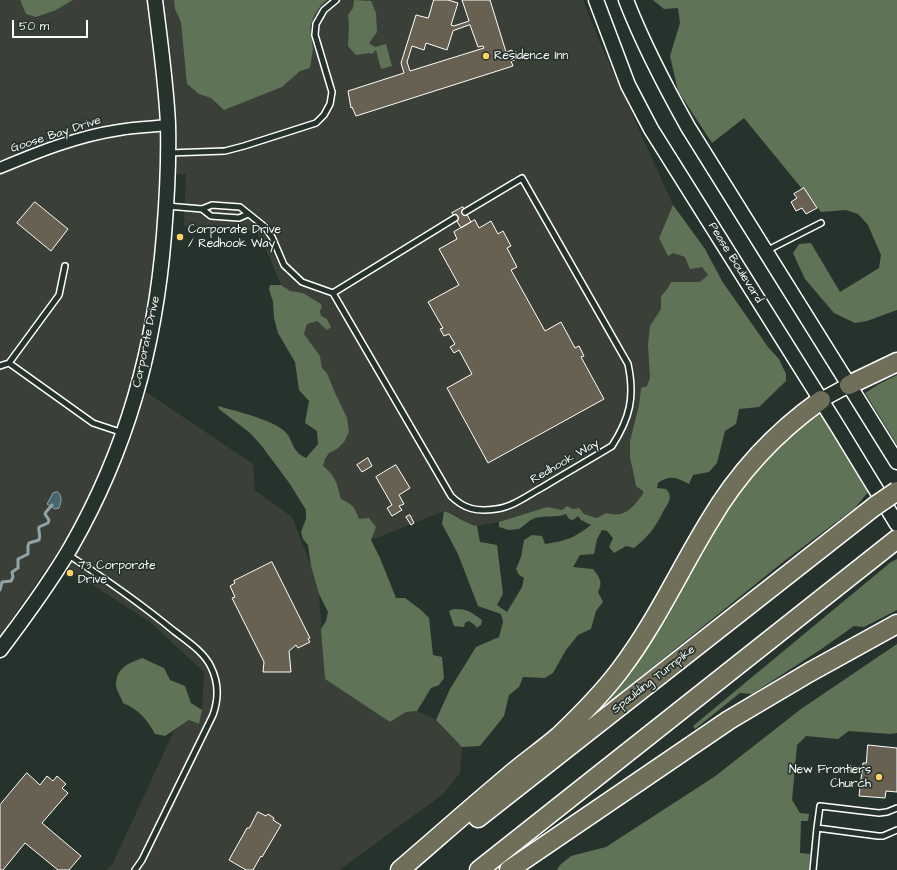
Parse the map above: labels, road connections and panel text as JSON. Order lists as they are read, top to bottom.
{
  "streets": {
    "highway": ["Spaulding Turnpike"],
    "street": ["Goose Bay Drive", "Pease Boulevard", "Corporate Drive"],
    "lane": ["Redhook Way"]
  },
  "crossings": [
    ["Goose Bay Drive", "Corporate Drive"]
  ],
  "places": [
    "Residence Inn",
    "Corporate Drive / Redhook Way",
    "73 Corporate Drive",
    "New Frontiers Church"
  ],
  "scale_bar": "50 m"
}
